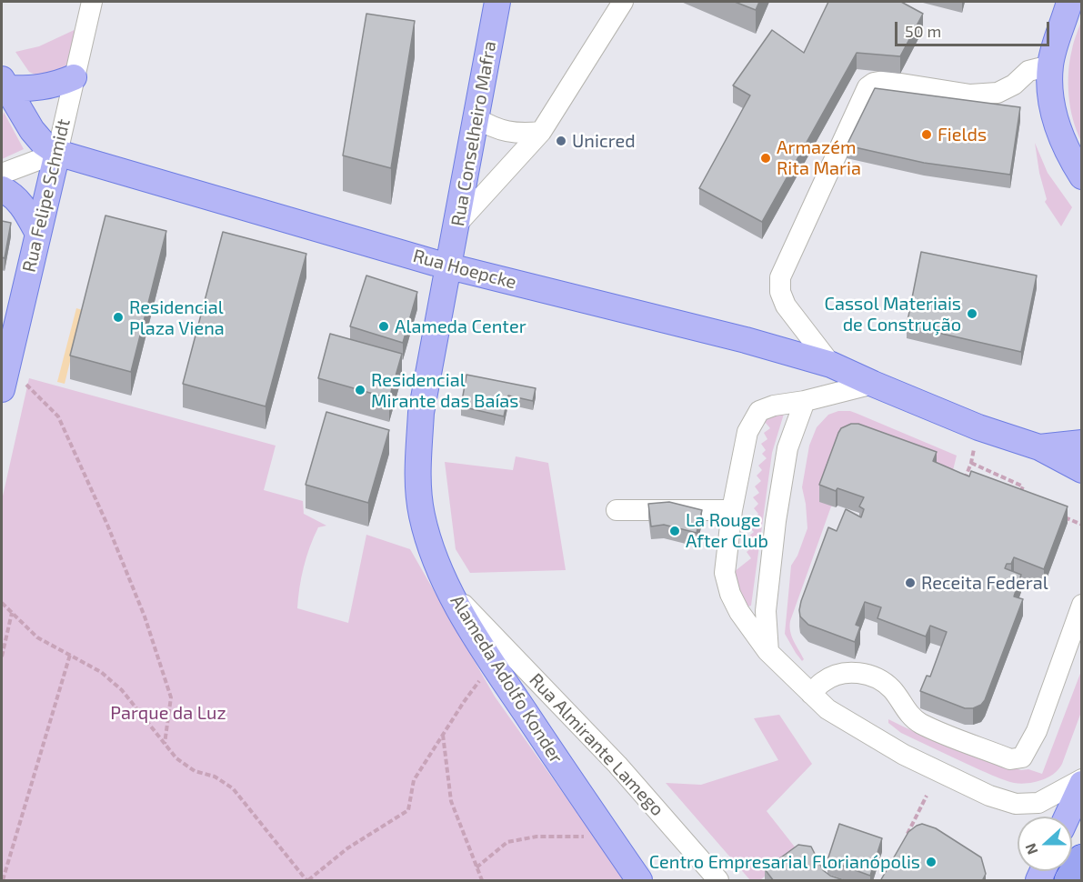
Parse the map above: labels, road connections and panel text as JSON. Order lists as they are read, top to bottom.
{
  "streets": {
    "main road": [
      "Rua Conselheiro Mafra",
      "Rua Felipe Schmidt",
      "Rua Hoepcke",
      "Alameda Adolfo Konder"
    ],
    "street": ["Rua Almirante Lamego"]
  },
  "crossings": [
    ["Rua Conselheiro Mafra", "Rua Hoepcke"],
    ["Rua Conselheiro Mafra", "Alameda Adolfo Konder"],
    ["Rua Felipe Schmidt", "Rua Hoepcke"],
    ["Rua Hoepcke", "Alameda Adolfo Konder"],
    ["Alameda Adolfo Konder", "Rua Almirante Lamego"]
  ],
  "parks": ["Parque da Luz"],
  "places": [
    "Fields",
    "Unicred",
    "Armazém Rita Maria",
    "Cassol Materiais de Construção",
    "Residencial Plaza Viena",
    "Alameda Center",
    "Residencial Mirante das Baías",
    "La Rouge After Club",
    "Receita Federal",
    "Centro Empresarial Florianópolis"
  ],
  "scale_bar": "50 m",
  "north": "left"
}
